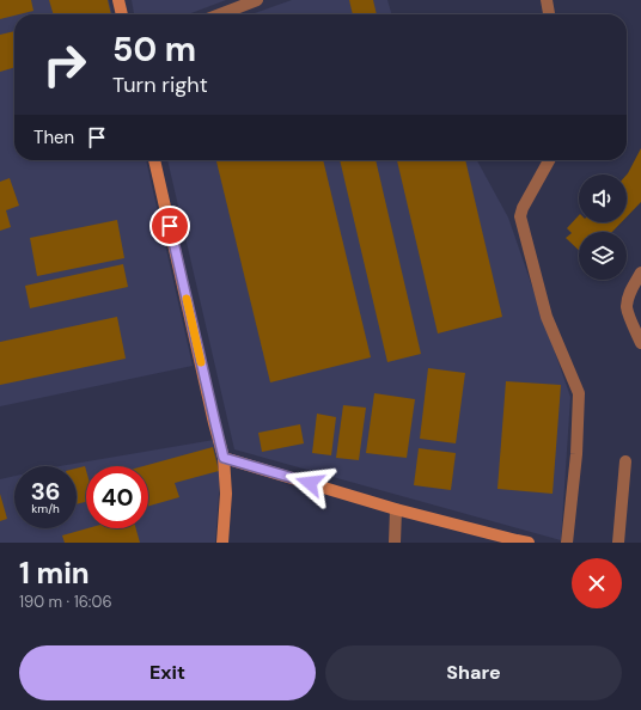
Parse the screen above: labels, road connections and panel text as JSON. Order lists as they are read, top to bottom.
{
  "page": {
    "turn": ["50 m", "Turn right"],
    "then": "Then",
    "speed": "36 km/h",
    "limit": "40",
    "heading": ["1 min", "190 m · 16:06"],
    "buttons": ["Exit", "Share"]
  }
}
